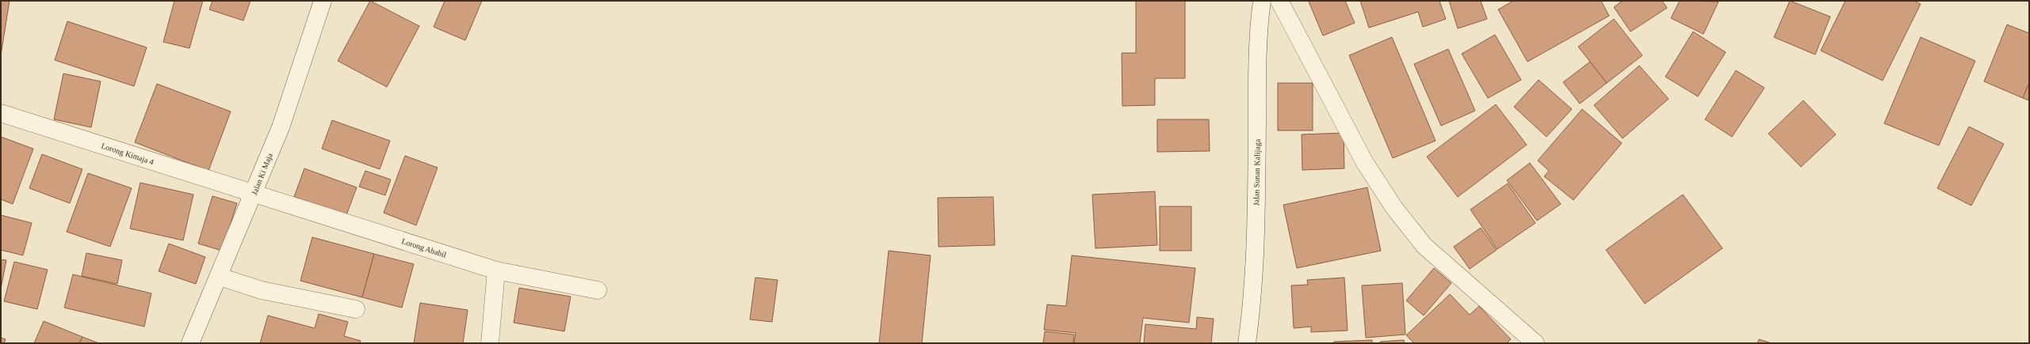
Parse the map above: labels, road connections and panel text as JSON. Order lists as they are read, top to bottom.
{
  "streets": {
    "street": [
      "Lorong Kimaja 4",
      "Jalan Sunan Kalijaga",
      "Jalan Ki Maja",
      "Lorong Ababil"
    ]
  },
  "crossings": [
    ["Lorong Kimaja 4", "Jalan Ki Maja"],
    ["Lorong Kimaja 4", "Lorong Ababil"],
    ["Jalan Ki Maja", "Lorong Ababil"]
  ]
}
